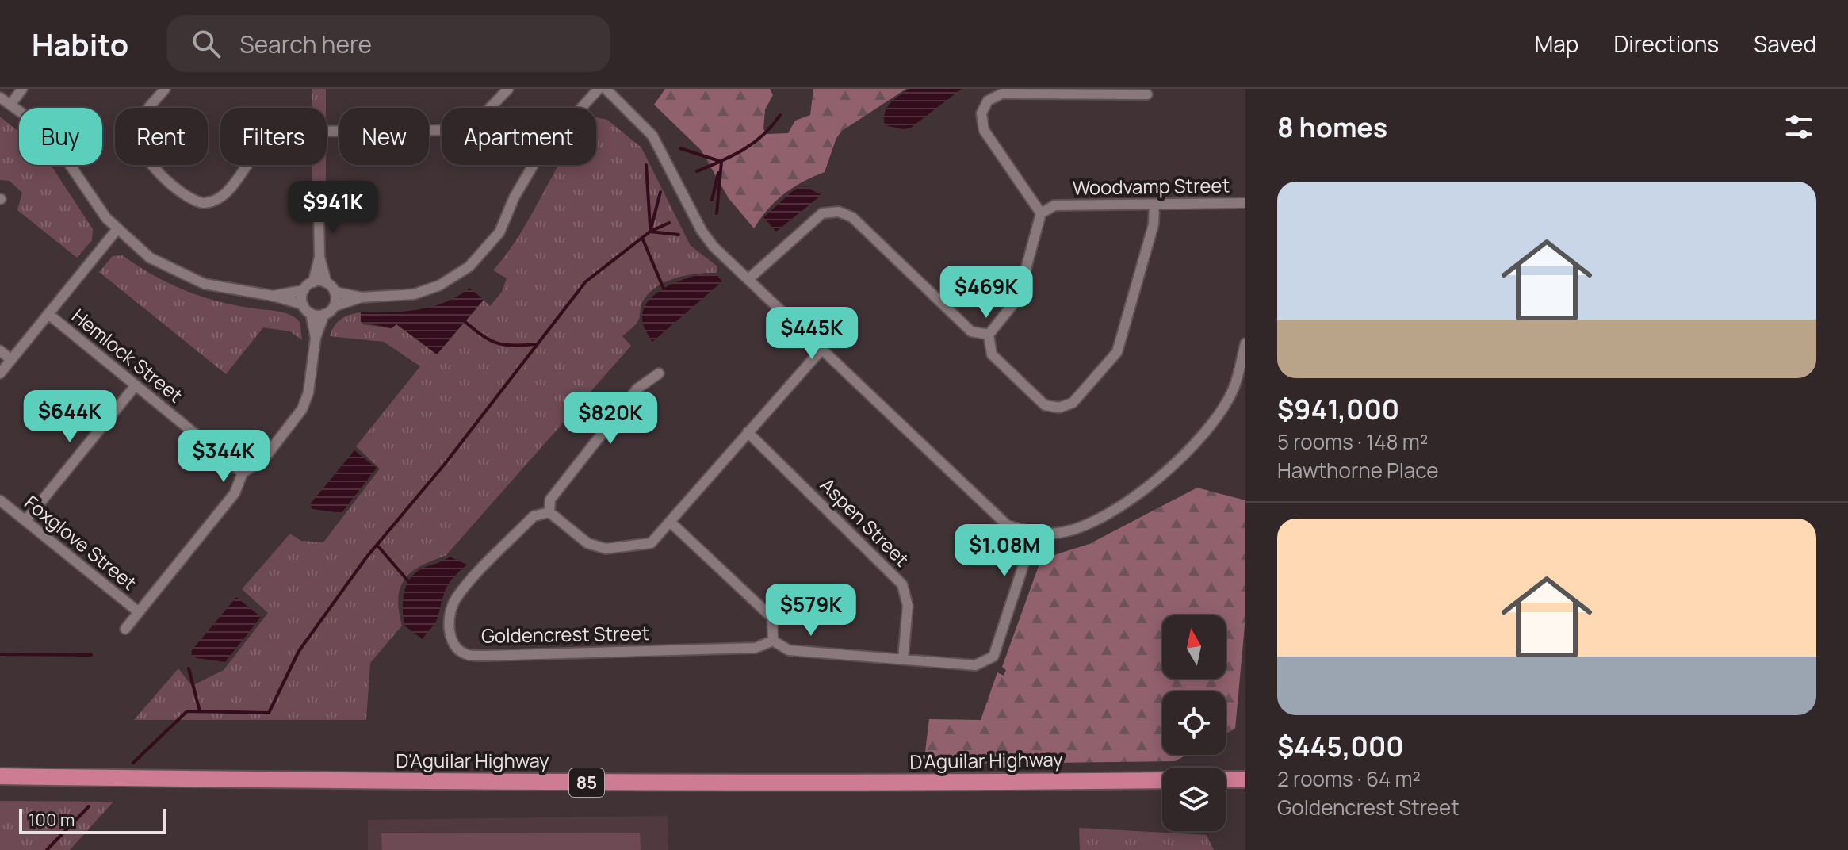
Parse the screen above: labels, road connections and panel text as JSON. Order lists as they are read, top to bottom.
{
  "streets": {
    "highway": ["D'Aguilar Highway", "85"],
    "street": [
      "Woodvamp Street",
      "Hemlock Street",
      "Aspen Street",
      "Foxglove Street",
      "Goldencrest Street"
    ]
  },
  "crossings": [
    ["Hemlock Street", "Foxglove Street"]
  ],
  "scale_bar": "100 m",
  "north": "top",
  "page": {
    "header": "Habito",
    "search": "Search here",
    "nav": ["Map", "Directions", "Saved"],
    "heading": "8 homes",
    "chip": [
      "Buy",
      "Rent",
      "Filters",
      "New",
      "Apartment"
    ],
    "list": [
      {
        "name": "$941,000",
        "note": "5 rooms · 148 m² · Hawthorne Place"
      },
      {
        "name": "$445,000",
        "note": "2 rooms · 64 m² · Goldencrest Street"
      }
    ],
    "price": [
      "$941K",
      "$469K",
      "$445K",
      "$644K",
      "$820K",
      "$344K",
      "$1.08M",
      "$579K"
    ],
    "scale": "100 m"
  }
}
